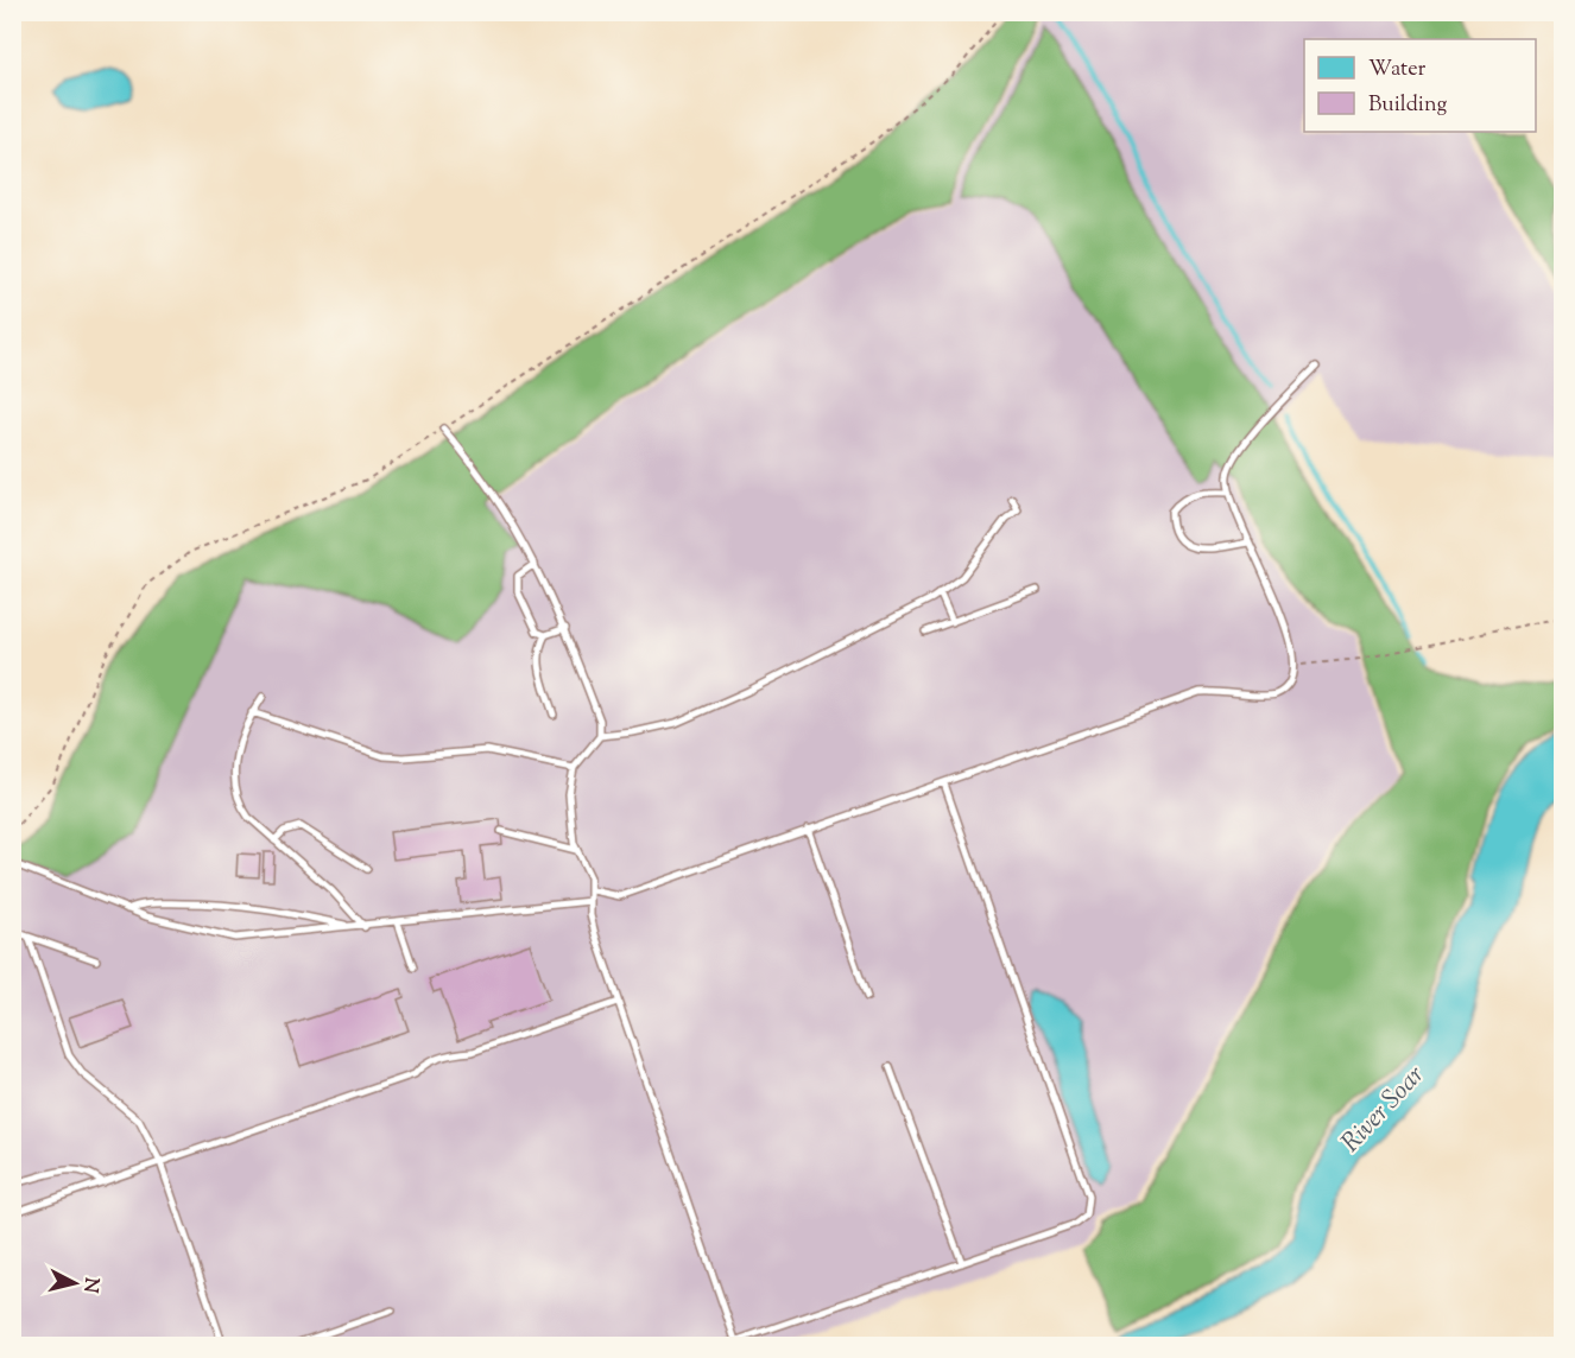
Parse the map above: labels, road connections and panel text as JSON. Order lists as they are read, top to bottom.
{
  "water": ["River Soar"],
  "legend": ["Water", "Building"],
  "north": "right"
}
